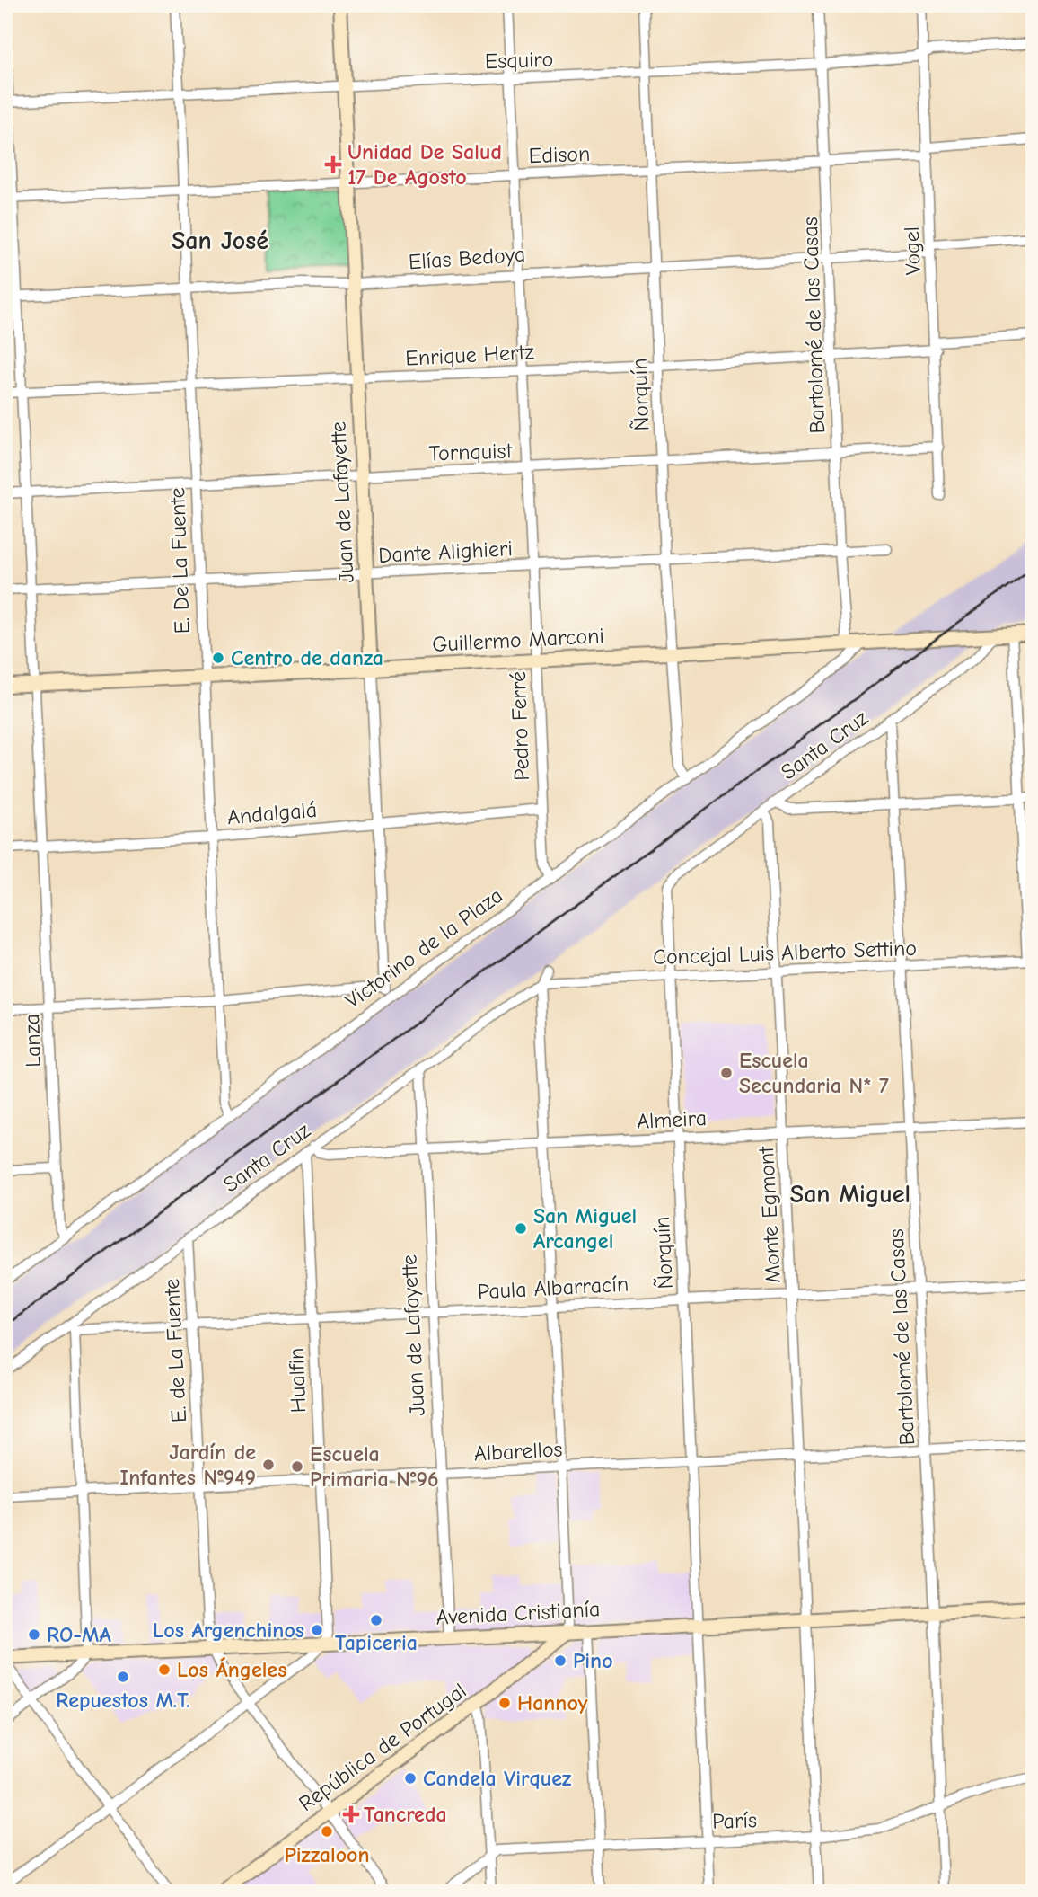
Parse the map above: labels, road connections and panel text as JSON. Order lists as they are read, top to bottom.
{
  "streets": {
    "street": [
      "Esquiro",
      "Edison",
      "Vogel",
      "Elías Bedoya",
      "Bartolomé de las Casas",
      "Enrique Hertz",
      "Ñorquín",
      "Tornquist",
      "Juan de Lafayette",
      "Dante Alighieri",
      "E. De La Fuente",
      "Guillermo Marconi",
      "Pedro Ferré",
      "Santa Cruz",
      "Andalgalá",
      "Victorino de la Plaza",
      "Concejal Luis Alberto Settino",
      "Lanza",
      "Almeira",
      "Monte Egmont",
      "Paula Albarracín",
      "E. de La Fuente",
      "Hualfin",
      "Albarellos",
      "Avenida Cristianía",
      "República de Portugal",
      "París"
    ]
  },
  "crossings": [
    ["Esquiro", "Vogel"],
    ["Esquiro", "Bartolomé de las Casas"],
    ["Esquiro", "Ñorquín"],
    ["Esquiro", "Juan de Lafayette"],
    ["Esquiro", "E. De La Fuente"],
    ["Esquiro", "Pedro Ferré"],
    ["Esquiro", "Lanza"],
    ["Edison", "Vogel"],
    ["Edison", "Bartolomé de las Casas"],
    ["Edison", "Ñorquín"],
    ["Edison", "Juan de Lafayette"],
    ["Edison", "E. De La Fuente"],
    ["Edison", "Pedro Ferré"],
    ["Edison", "Lanza"],
    ["Vogel", "Elías Bedoya"],
    ["Vogel", "Enrique Hertz"],
    ["Vogel", "Tornquist"],
    ["Elías Bedoya", "Bartolomé de las Casas"],
    ["Elías Bedoya", "Ñorquín"],
    ["Elías Bedoya", "Juan de Lafayette"],
    ["Elías Bedoya", "E. De La Fuente"],
    ["Elías Bedoya", "Pedro Ferré"],
    ["Elías Bedoya", "Lanza"],
    ["Bartolomé de las Casas", "Enrique Hertz"],
    ["Bartolomé de las Casas", "Tornquist"],
    ["Bartolomé de las Casas", "Dante Alighieri"],
    ["Bartolomé de las Casas", "Guillermo Marconi"],
    ["Bartolomé de las Casas", "Santa Cruz"],
    ["Bartolomé de las Casas", "Concejal Luis Alberto Settino"],
    ["Bartolomé de las Casas", "Almeira"],
    ["Bartolomé de las Casas", "Paula Albarracín"],
    ["Bartolomé de las Casas", "Albarellos"],
    ["Bartolomé de las Casas", "Avenida Cristianía"],
    ["Bartolomé de las Casas", "París"],
    ["Enrique Hertz", "Ñorquín"],
    ["Enrique Hertz", "Juan de Lafayette"],
    ["Enrique Hertz", "E. De La Fuente"],
    ["Enrique Hertz", "Pedro Ferré"],
    ["Enrique Hertz", "Lanza"],
    ["Ñorquín", "Tornquist"],
    ["Ñorquín", "Dante Alighieri"],
    ["Ñorquín", "Guillermo Marconi"],
    ["Ñorquín", "Santa Cruz"],
    ["Ñorquín", "Victorino de la Plaza"],
    ["Ñorquín", "Concejal Luis Alberto Settino"],
    ["Ñorquín", "Almeira"],
    ["Ñorquín", "Paula Albarracín"],
    ["Ñorquín", "Albarellos"],
    ["Ñorquín", "Avenida Cristianía"],
    ["Ñorquín", "París"],
    ["Tornquist", "Juan de Lafayette"],
    ["Tornquist", "E. De La Fuente"],
    ["Tornquist", "Pedro Ferré"],
    ["Tornquist", "Lanza"],
    ["Juan de Lafayette", "Dante Alighieri"],
    ["Juan de Lafayette", "Guillermo Marconi"],
    ["Juan de Lafayette", "Santa Cruz"],
    ["Juan de Lafayette", "Andalgalá"],
    ["Juan de Lafayette", "Victorino de la Plaza"],
    ["Juan de Lafayette", "Almeira"],
    ["Juan de Lafayette", "Paula Albarracín"],
    ["Juan de Lafayette", "Albarellos"],
    ["Juan de Lafayette", "Avenida Cristianía"],
    ["Dante Alighieri", "E. De La Fuente"],
    ["Dante Alighieri", "Pedro Ferré"],
    ["Dante Alighieri", "Lanza"],
    ["E. De La Fuente", "Guillermo Marconi"],
    ["E. De La Fuente", "Andalgalá"],
    ["E. De La Fuente", "Victorino de la Plaza"],
    ["Guillermo Marconi", "Pedro Ferré"],
    ["Guillermo Marconi", "Santa Cruz"],
    ["Guillermo Marconi", "Victorino de la Plaza"],
    ["Guillermo Marconi", "Lanza"],
    ["Pedro Ferré", "Andalgalá"],
    ["Pedro Ferré", "Victorino de la Plaza"],
    ["Santa Cruz", "Concejal Luis Alberto Settino"],
    ["Santa Cruz", "Almeira"],
    ["Santa Cruz", "Monte Egmont"],
    ["Santa Cruz", "Paula Albarracín"],
    ["Santa Cruz", "E. de La Fuente"],
    ["Santa Cruz", "Hualfin"],
    ["Andalgalá", "Lanza"],
    ["Victorino de la Plaza", "Lanza"],
    ["Concejal Luis Alberto Settino", "Monte Egmont"],
    ["Almeira", "Monte Egmont"],
    ["Monte Egmont", "Paula Albarracín"],
    ["Monte Egmont", "Albarellos"],
    ["Monte Egmont", "Avenida Cristianía"],
    ["Monte Egmont", "París"],
    ["Paula Albarracín", "E. de La Fuente"],
    ["Paula Albarracín", "Hualfin"],
    ["E. de La Fuente", "Albarellos"],
    ["E. de La Fuente", "Avenida Cristianía"],
    ["Hualfin", "Albarellos"],
    ["Hualfin", "Avenida Cristianía"],
    ["Avenida Cristianía", "República de Portugal"]
  ],
  "districts": ["San José", "San Miguel"],
  "places": {
    "health": ["Unidad De Salud 17 De Agosto", "Tancreda"],
    "other": [
      "Centro de danza",
      "Escuela Secundaria N* 7",
      "San Miguel Arcangel",
      "Jardín de Infantes N°949",
      "Escuela Primaria N°96",
      "Tapiceria",
      "Los Argenchinos",
      "RO-MA",
      "Pino",
      "Los Ángeles",
      "Repuestos M.T.",
      "Hannoy",
      "Candela Virquez",
      "Pizzaloon"
    ]
  }
}
